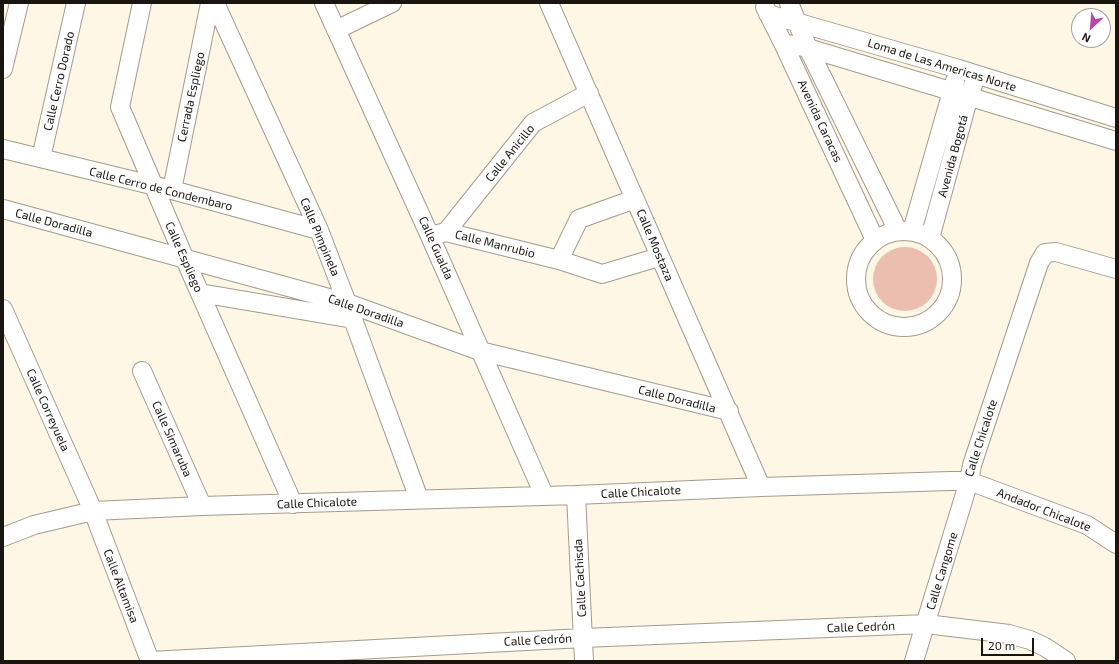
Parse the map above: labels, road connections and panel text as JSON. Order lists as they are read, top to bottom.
{
  "streets": {
    "street": [
      "Loma de Las Americas Norte",
      "Calle Cerro Dorado",
      "Cerrada Espliego",
      "Avenida Caracas",
      "Calle Anicillo",
      "Avenida Bogotá",
      "Calle Cerro de Condembaro",
      "Calle Doradilla",
      "Calle Pimpinela",
      "Calle Manrubio",
      "Calle Mostaza",
      "Calle Gualda",
      "Calle Espliego",
      "Calle Correyuela",
      "Calle Chicalote",
      "Calle Simaruba",
      "Andador Chicalote",
      "Calle Cangome",
      "Calle Cachisda",
      "Calle Altamisa",
      "Calle Cedrón"
    ]
  },
  "crossings": [
    ["Loma de Las Americas Norte", "Avenida Caracas"],
    ["Loma de Las Americas Norte", "Avenida Bogotá"],
    ["Calle Cerro Dorado", "Calle Cerro de Condembaro"],
    ["Cerrada Espliego", "Calle Cerro de Condembaro"],
    ["Avenida Caracas", "Avenida Bogotá"],
    ["Calle Anicillo", "Calle Manrubio"],
    ["Calle Anicillo", "Calle Mostaza"],
    ["Calle Anicillo", "Calle Gualda"],
    ["Calle Cerro de Condembaro", "Calle Pimpinela"],
    ["Calle Cerro de Condembaro", "Calle Espliego"],
    ["Calle Doradilla", "Calle Pimpinela"],
    ["Calle Doradilla", "Calle Mostaza"],
    ["Calle Doradilla", "Calle Gualda"],
    ["Calle Doradilla", "Calle Espliego"],
    ["Calle Pimpinela", "Calle Chicalote"],
    ["Calle Manrubio", "Calle Mostaza"],
    ["Calle Manrubio", "Calle Gualda"],
    ["Calle Mostaza", "Calle Chicalote"],
    ["Calle Gualda", "Calle Chicalote"],
    ["Calle Espliego", "Calle Chicalote"],
    ["Calle Correyuela", "Calle Chicalote"],
    ["Calle Correyuela", "Calle Altamisa"],
    ["Calle Chicalote", "Calle Simaruba"],
    ["Calle Chicalote", "Andador Chicalote"],
    ["Calle Chicalote", "Calle Cangome"],
    ["Calle Chicalote", "Calle Cachisda"],
    ["Calle Chicalote", "Calle Altamisa"],
    ["Andador Chicalote", "Calle Cangome"],
    ["Calle Cangome", "Calle Cedrón"],
    ["Calle Cachisda", "Calle Cedrón"],
    ["Calle Altamisa", "Calle Cedrón"]
  ],
  "scale_bar": "20 m",
  "north": "bottom left"
}
